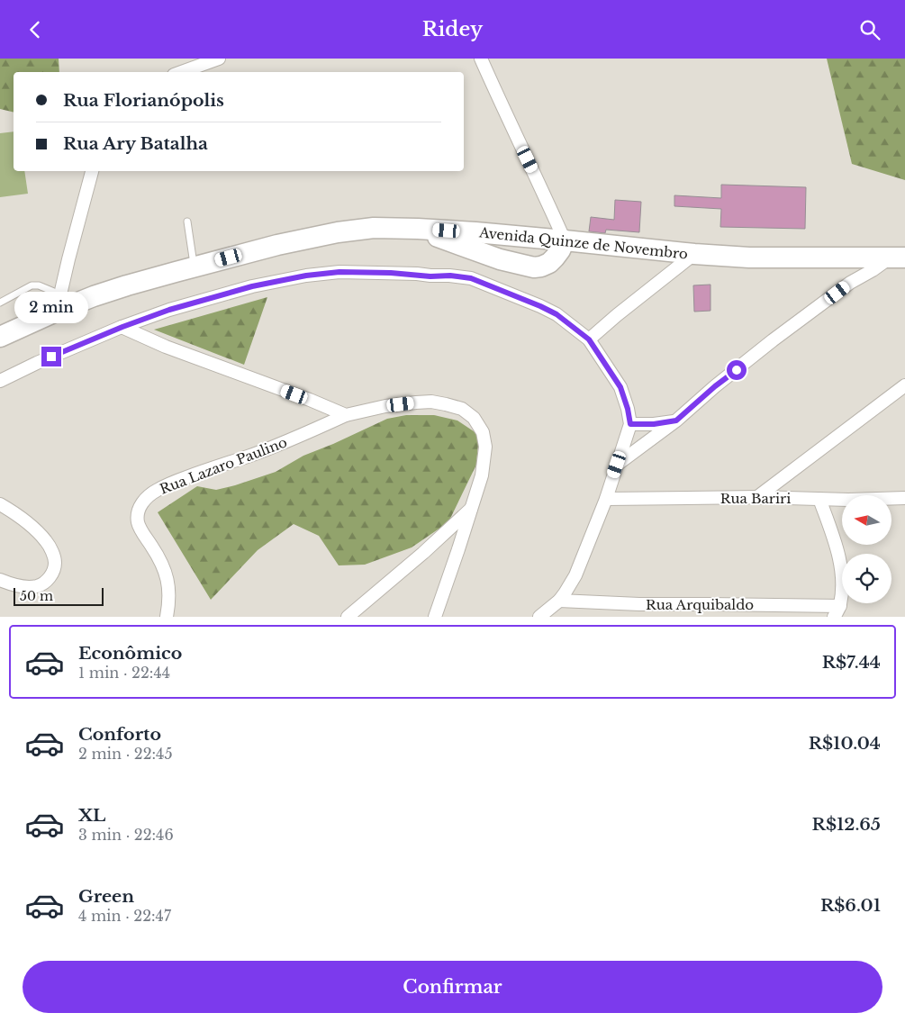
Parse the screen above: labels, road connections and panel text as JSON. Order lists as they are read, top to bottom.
{
  "streets": {
    "main road": ["Avenida Quinze de Novembro"],
    "street": ["Rua Lazaro Paulino", "Rua Bariri", "Rua Arquibaldo"]
  },
  "scale_bar": "50 m",
  "north": "left",
  "page": {
    "header": "Ridey",
    "banner": ["Rua Florianópolis", "Rua Ary Batalha"],
    "bubble": "2 min",
    "scale": "50 m",
    "list": [
      {
        "name": "Econômico",
        "note": "1 min · 22:44",
        "value": "R$7.44"
      },
      {
        "name": "Conforto",
        "note": "2 min · 22:45",
        "value": "R$10.04"
      },
      {
        "name": "XL",
        "note": "3 min · 22:46",
        "value": "R$12.65"
      },
      {
        "name": "Green",
        "note": "4 min · 22:47",
        "value": "R$6.01"
      }
    ],
    "buttons": "Confirmar"
  }
}
